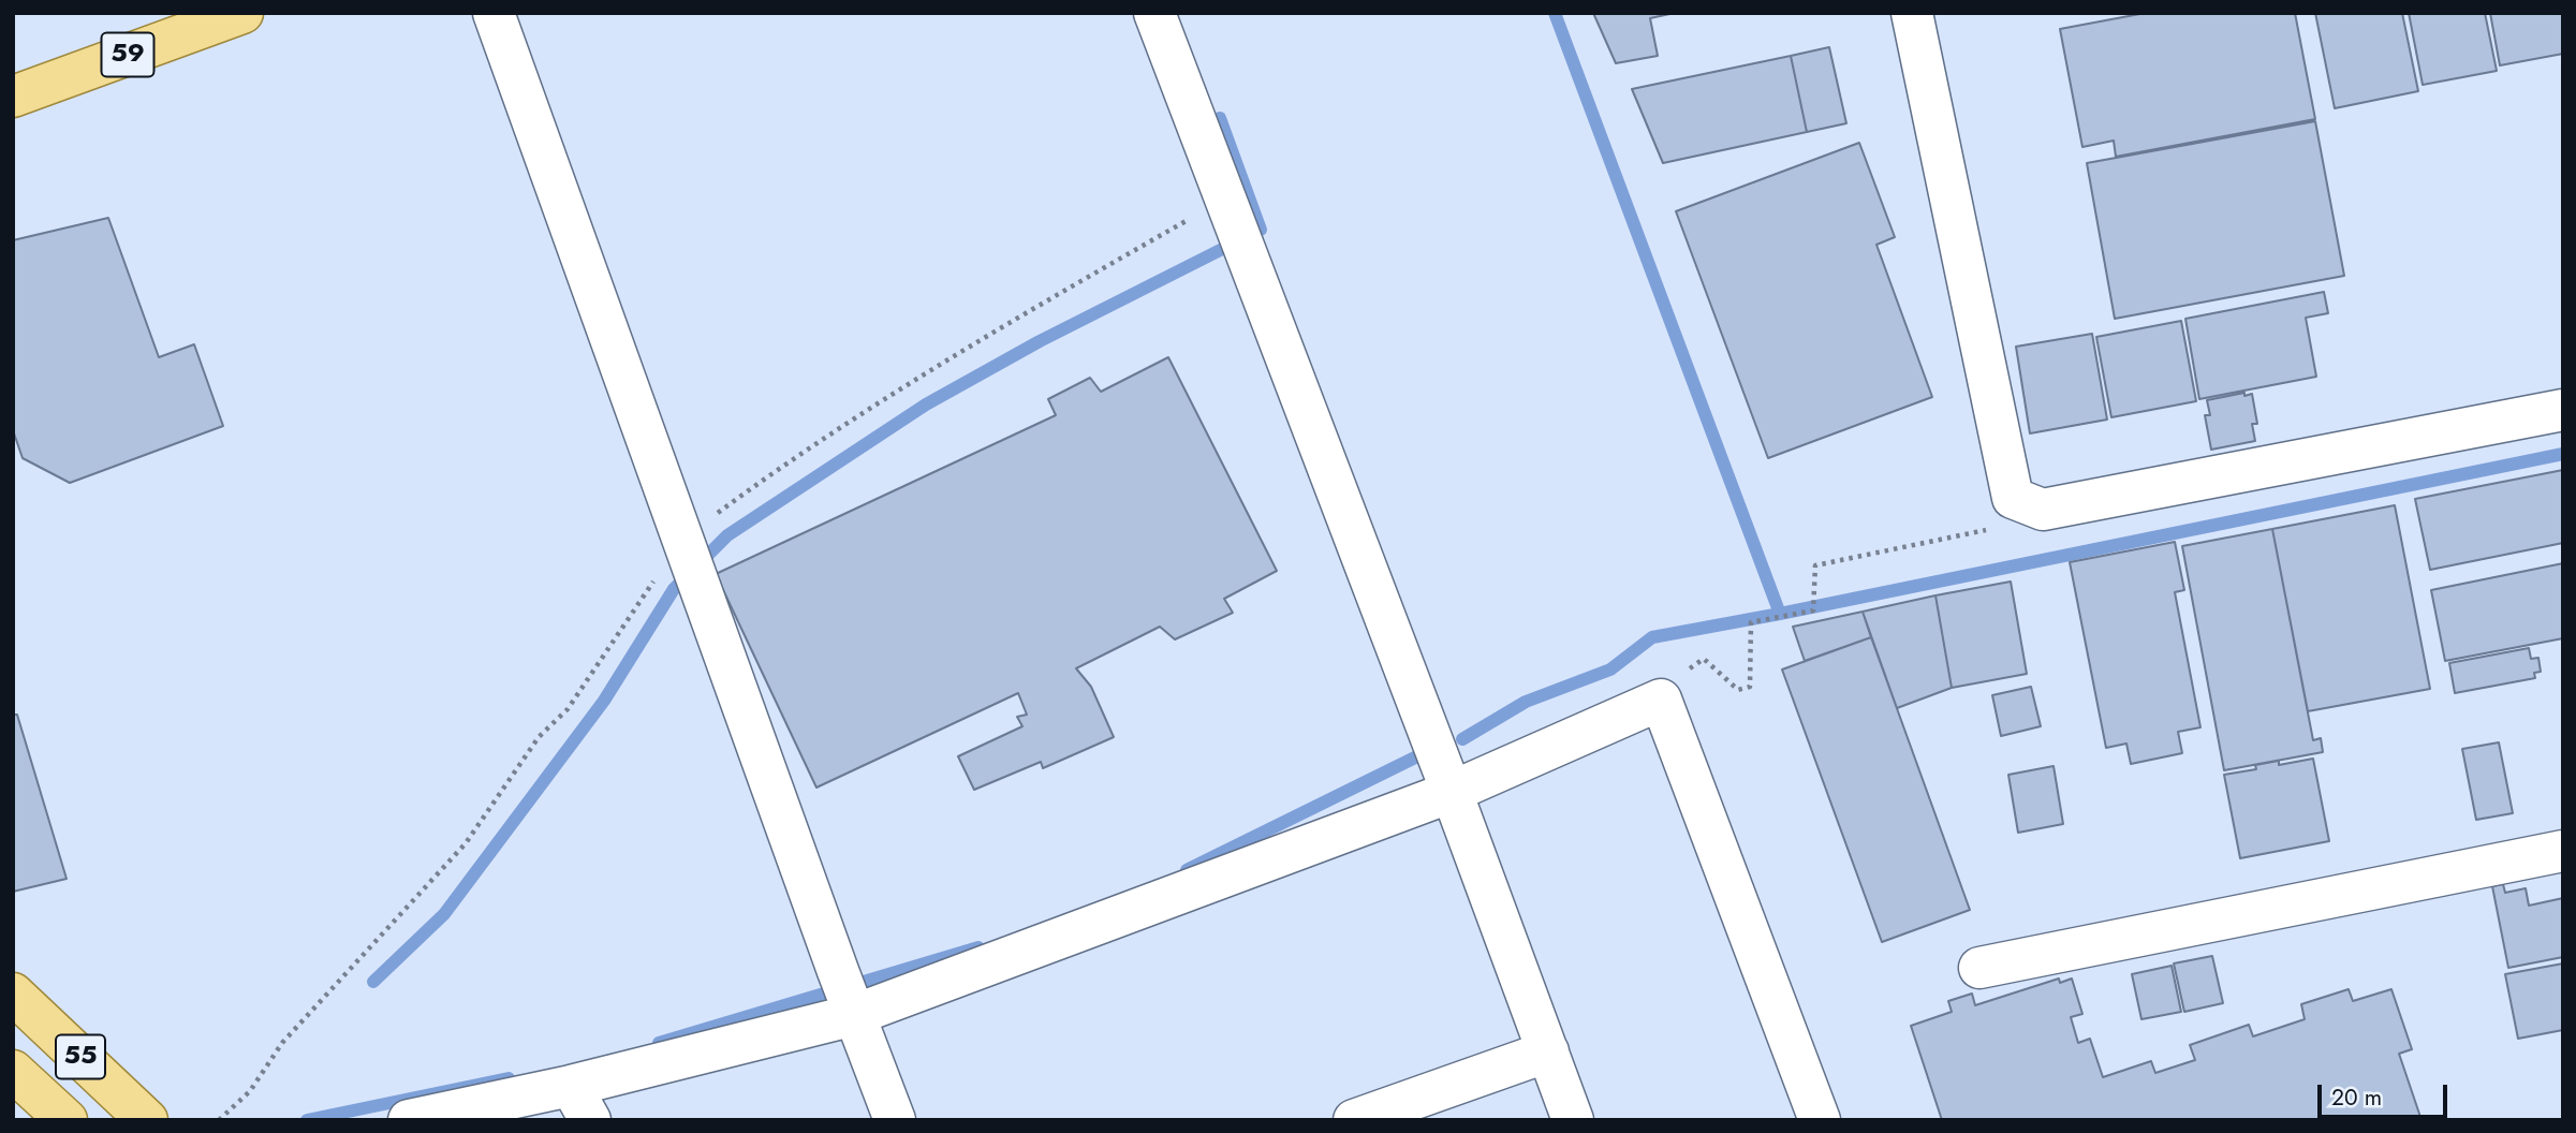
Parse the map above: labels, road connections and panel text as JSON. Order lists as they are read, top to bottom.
{
  "streets": {
    "main road": ["59", "55"]
  },
  "scale_bar": "20 m"
}
